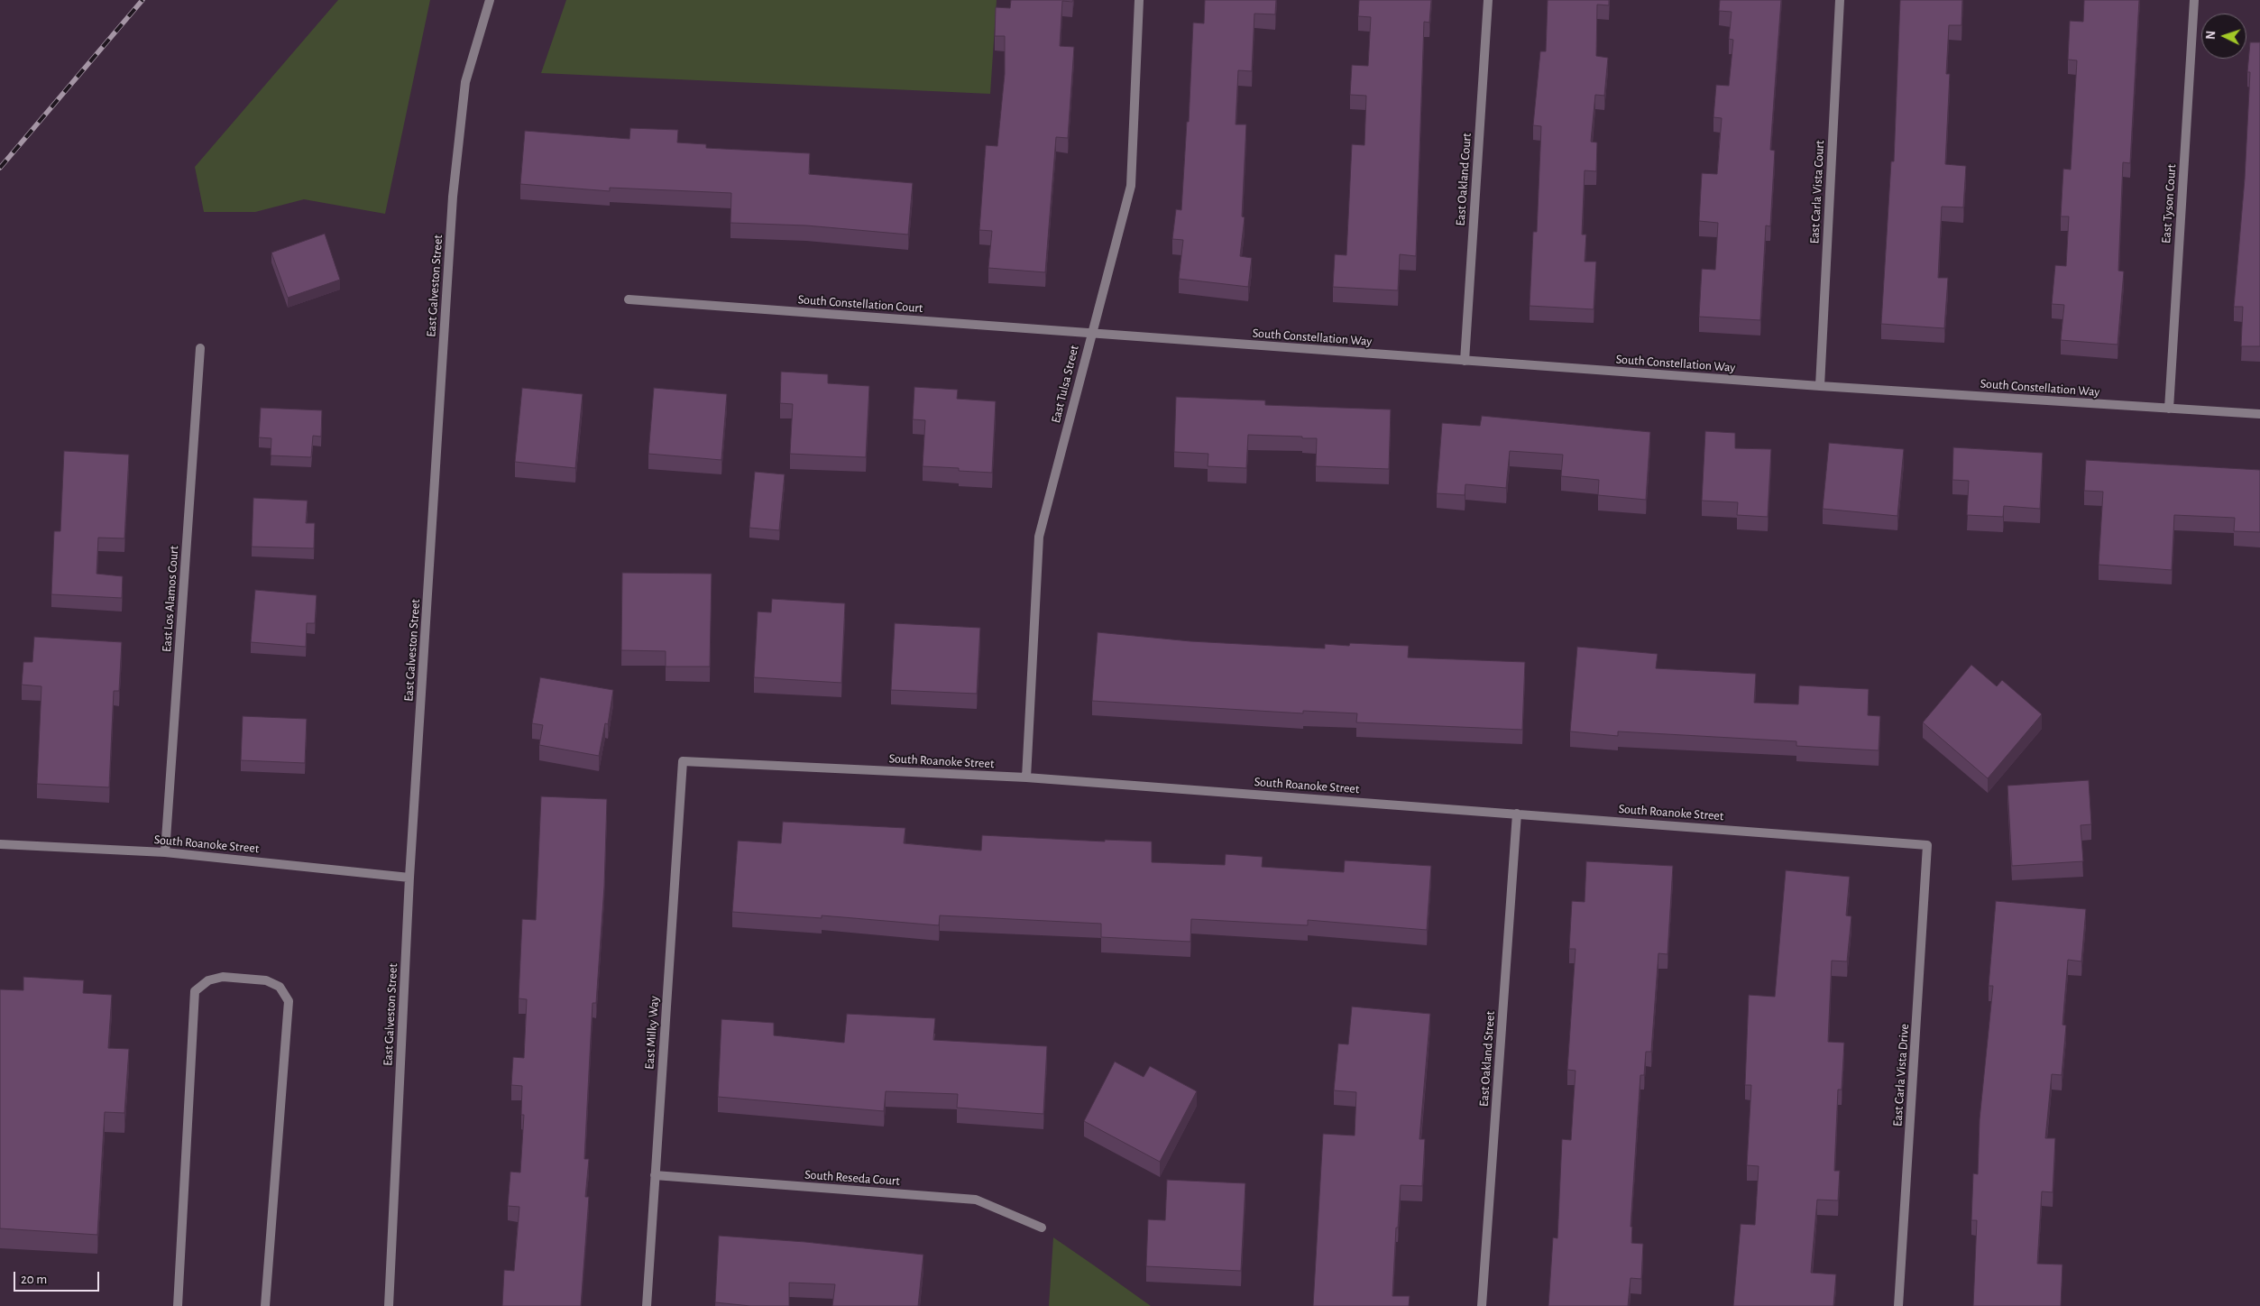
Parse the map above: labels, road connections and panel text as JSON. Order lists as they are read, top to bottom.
{
  "streets": {
    "street": [
      "East Oakland Court",
      "East Carla Vista Court",
      "East Tyson Court",
      "East Galveston Street",
      "South Constellation Court",
      "South Constellation Way",
      "East Tulsa Street",
      "East Los Alamos Court",
      "South Roanoke Street",
      "East Milky Way",
      "East Oakland Street",
      "East Carla Vista Drive",
      "South Reseda Court"
    ]
  },
  "crossings": [
    ["East Oakland Court", "South Constellation Way"],
    ["East Carla Vista Court", "South Constellation Way"],
    ["East Tyson Court", "South Constellation Way"],
    ["East Galveston Street", "South Roanoke Street"],
    ["South Constellation Court", "South Constellation Way"],
    ["South Constellation Court", "East Tulsa Street"],
    ["South Constellation Way", "East Tulsa Street"],
    ["East Tulsa Street", "South Roanoke Street"],
    ["East Los Alamos Court", "South Roanoke Street"],
    ["South Roanoke Street", "East Milky Way"],
    ["South Roanoke Street", "East Oakland Street"],
    ["South Roanoke Street", "East Carla Vista Drive"],
    ["East Milky Way", "South Reseda Court"]
  ],
  "scale_bar": "20 m",
  "north": "left"
}
